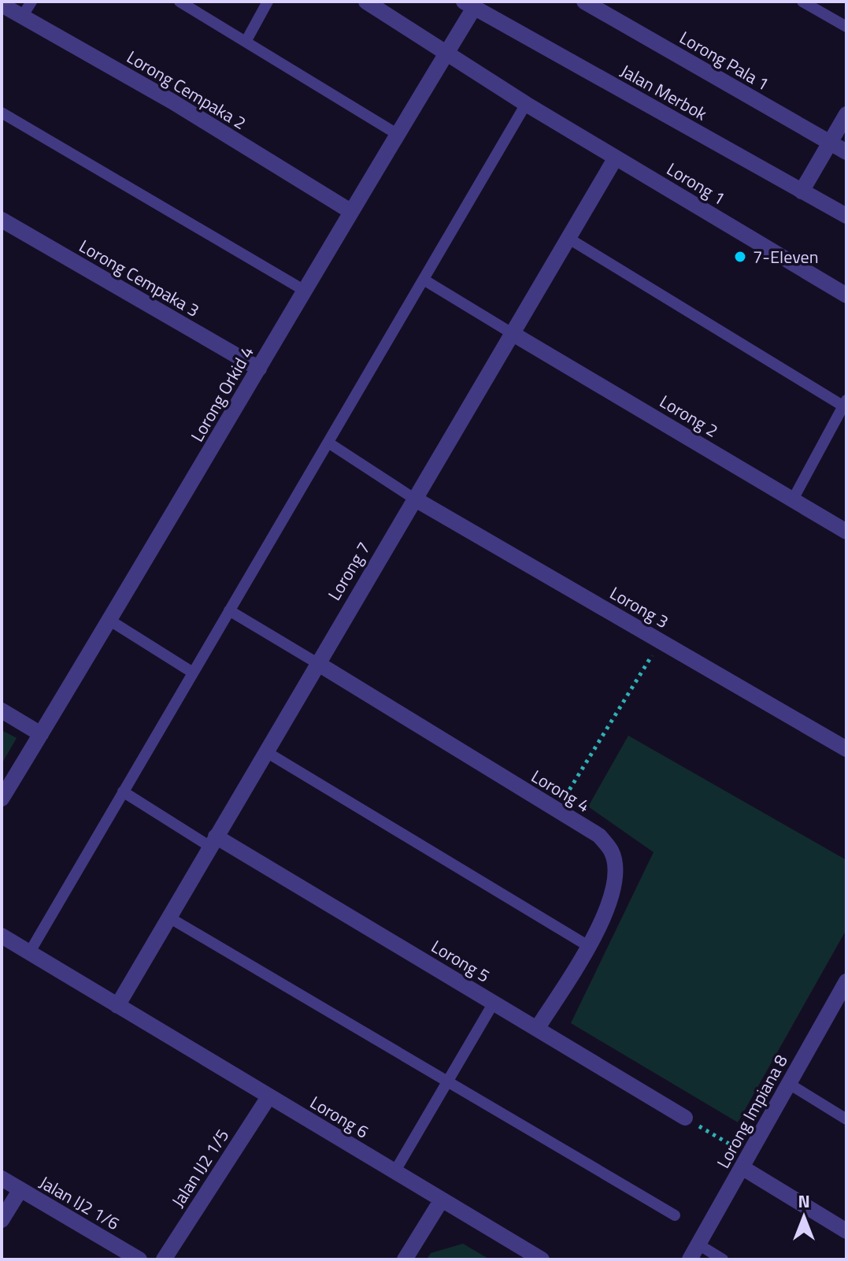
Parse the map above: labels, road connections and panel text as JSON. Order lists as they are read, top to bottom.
{
  "streets": {
    "street": [
      "Lorong Pala 1",
      "Lorong Cempaka 2",
      "Jalan Merbok",
      "Lorong 1",
      "Lorong Cempaka 3",
      "Lorong Orkid 4",
      "Lorong 2",
      "Lorong 7",
      "Lorong 3",
      "Lorong 4",
      "Lorong 5",
      "Lorong Impiana 8",
      "Lorong 6",
      "Jalan IJ2 1/5",
      "Jalan IJ2 1/6"
    ]
  },
  "crossings": [
    ["Lorong Cempaka 2", "Lorong Orkid 4"],
    ["Jalan Merbok", "Lorong Orkid 4"],
    ["Lorong 1", "Lorong Orkid 4"],
    ["Lorong 1", "Lorong 7"],
    ["Lorong Cempaka 3", "Lorong Orkid 4"],
    ["Lorong 2", "Lorong 7"],
    ["Lorong 7", "Lorong 3"],
    ["Lorong 7", "Lorong 4"],
    ["Lorong 7", "Lorong 5"],
    ["Lorong 7", "Lorong 6"],
    ["Lorong 4", "Lorong 5"],
    ["Lorong 6", "Jalan IJ2 1/5"]
  ],
  "places": ["7-Eleven"],
  "north": "top"
}
